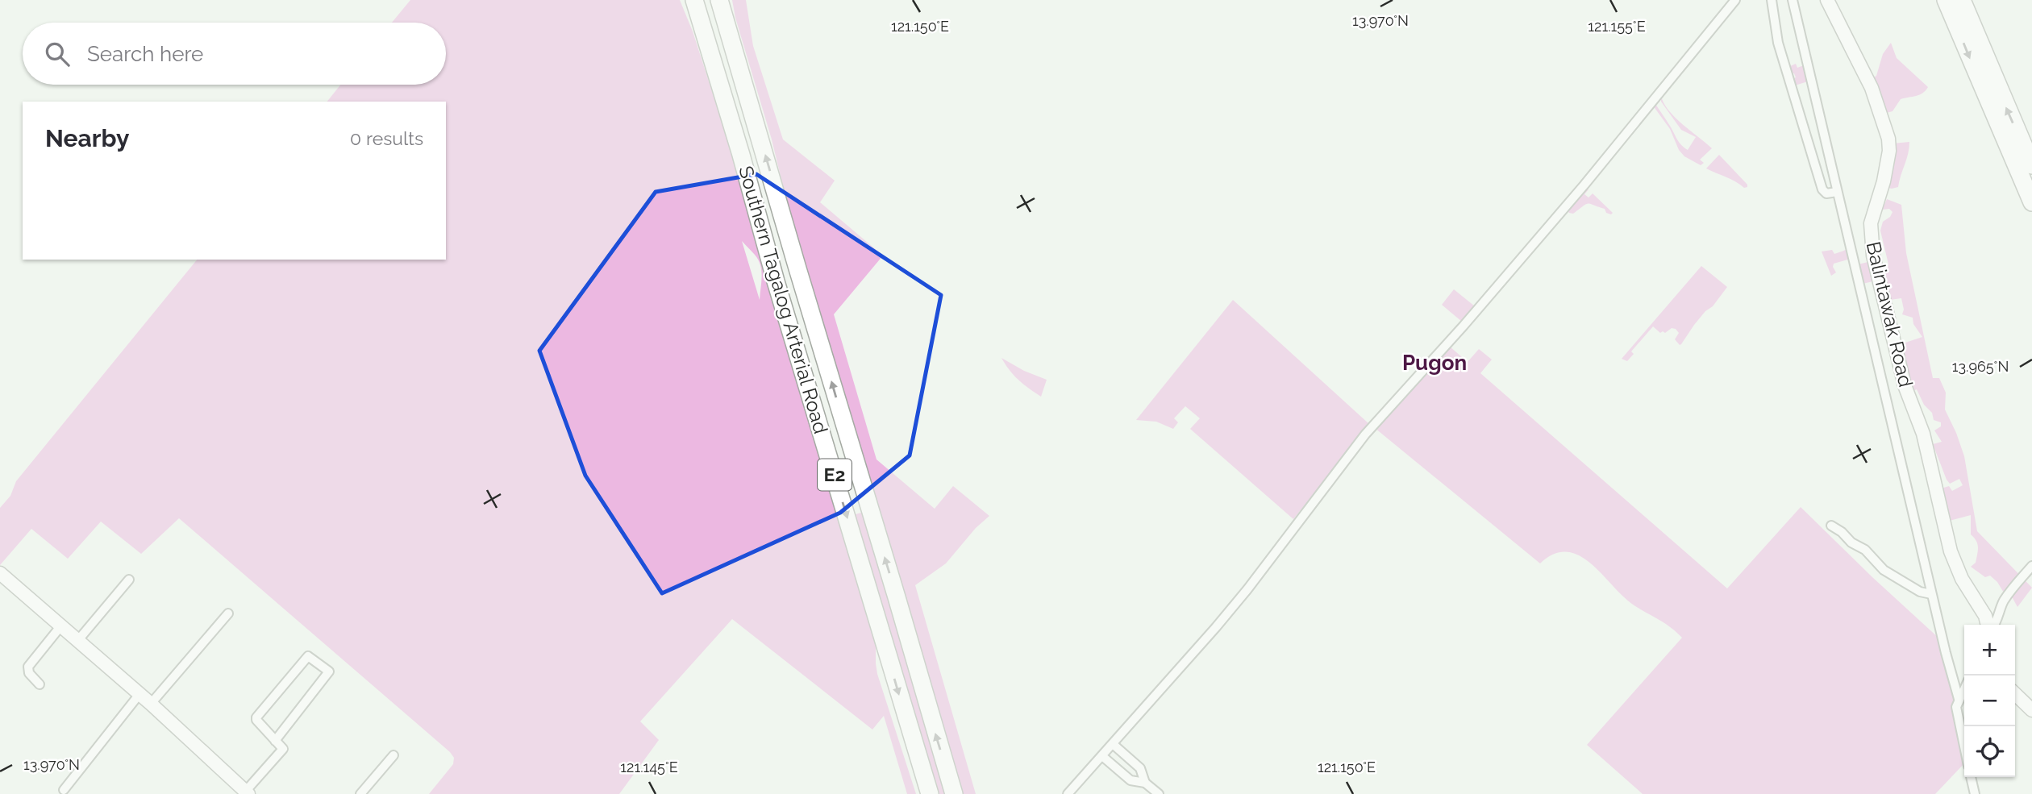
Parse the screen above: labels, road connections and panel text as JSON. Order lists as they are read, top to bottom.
{
  "streets": {
    "highway": ["Southern Tagalog Arterial Road", "E2"],
    "street": ["Balintawak Road"]
  },
  "districts": ["Pugon"],
  "page": {
    "search": "Search here",
    "heading": ["Nearby", "0 results"],
    "map_buttons": ["+", "−"]
  },
  "coordinates": [
    "13.970°N",
    "121.150°E",
    "121.155°E",
    "13.965°N",
    "121.145°E"
  ]
}
